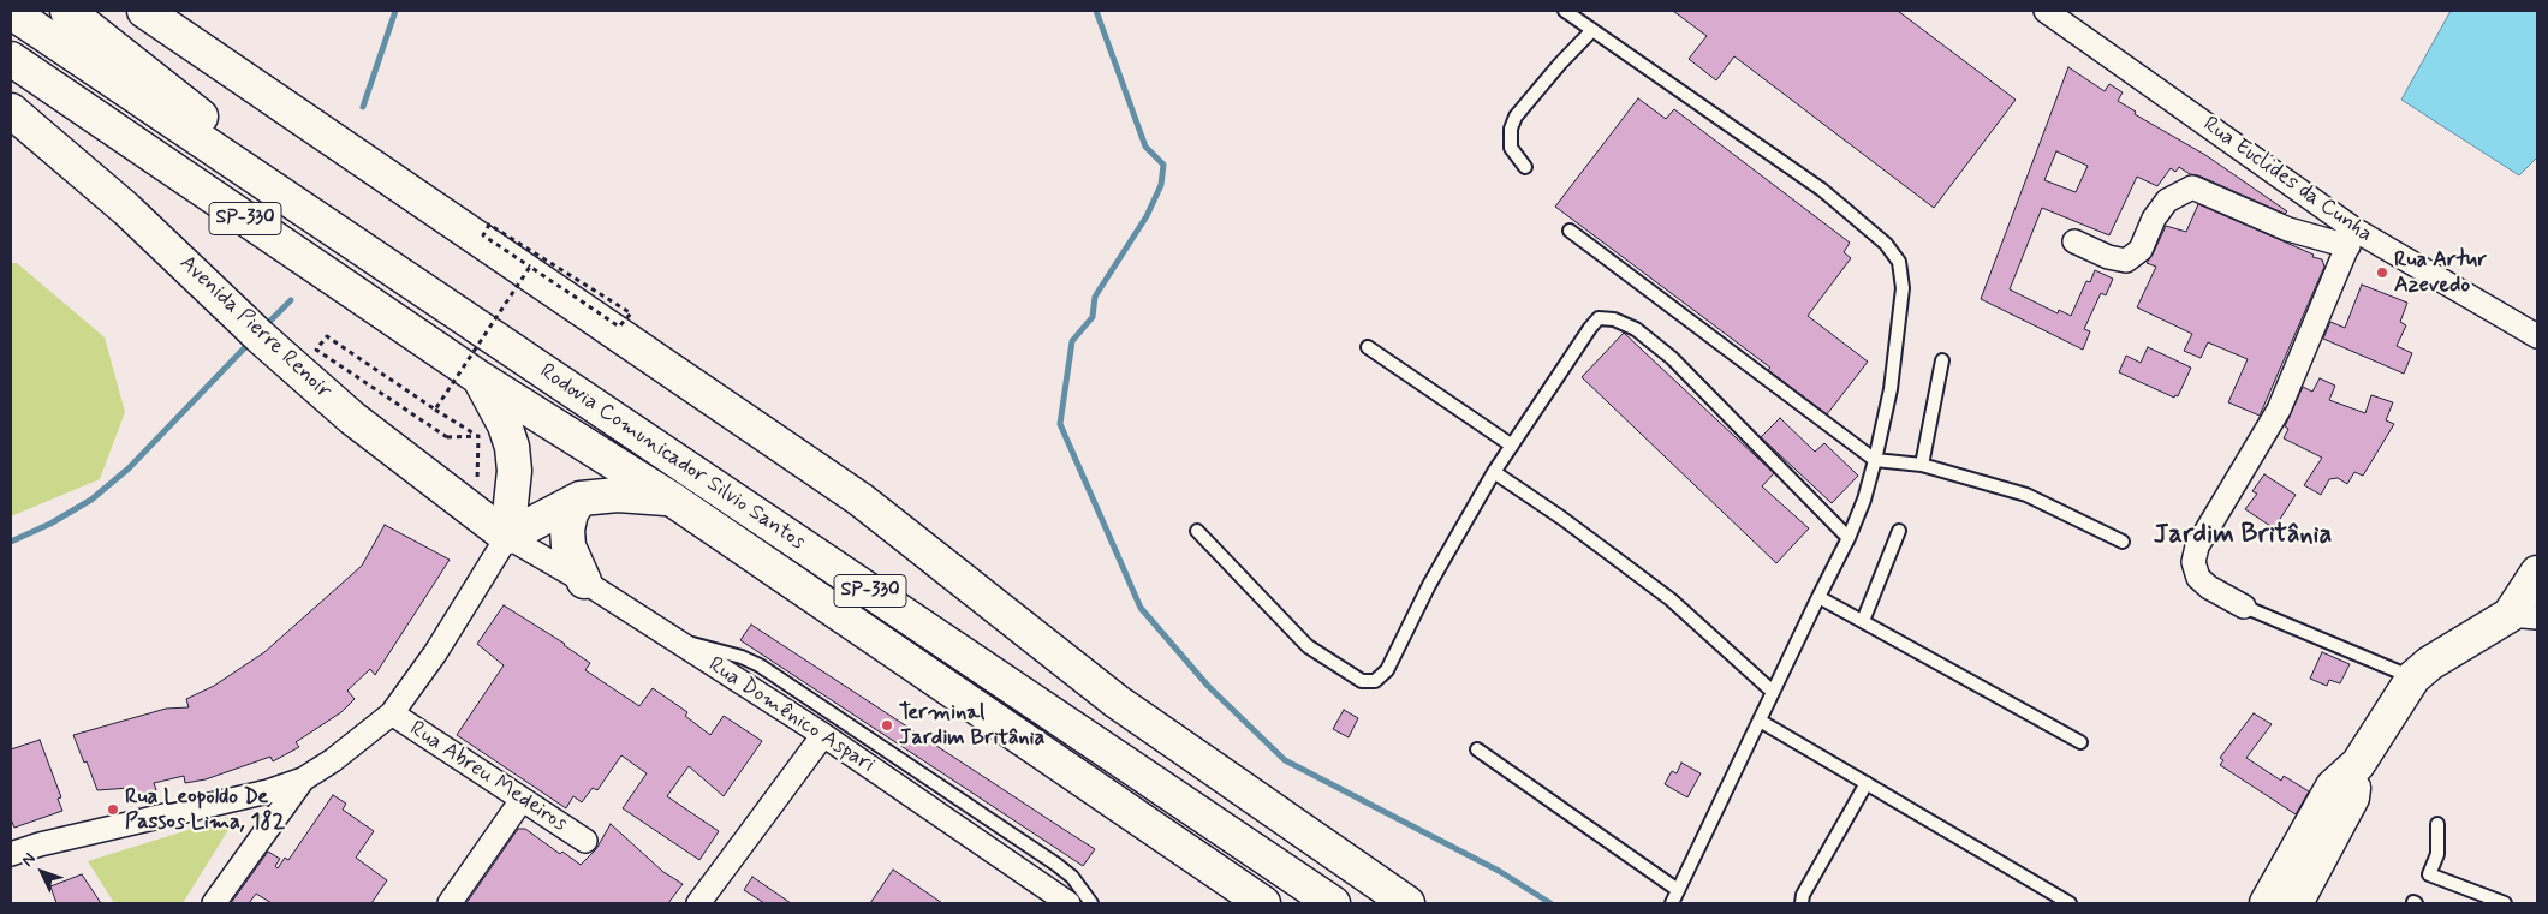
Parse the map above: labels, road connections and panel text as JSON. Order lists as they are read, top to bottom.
{
  "streets": {
    "main road": ["SP-330", "Avenida Pierre Renoir", "Rodovia Comunicador Silvio Santos"],
    "street": ["Rua Euclides da Cunha", "Rua Domênico Aspari", "Rua Abreu Medeiros"]
  },
  "crossings": [
    ["Avenida Pierre Renoir", "Rua Domênico Aspari"]
  ],
  "districts": ["Jardim Britânia"],
  "places": ["Rua Artur Azevedo", "Terminal Jardim Britânia", "Rua Leopoldo De Passos Lima, 182"],
  "north": "top left"
}
